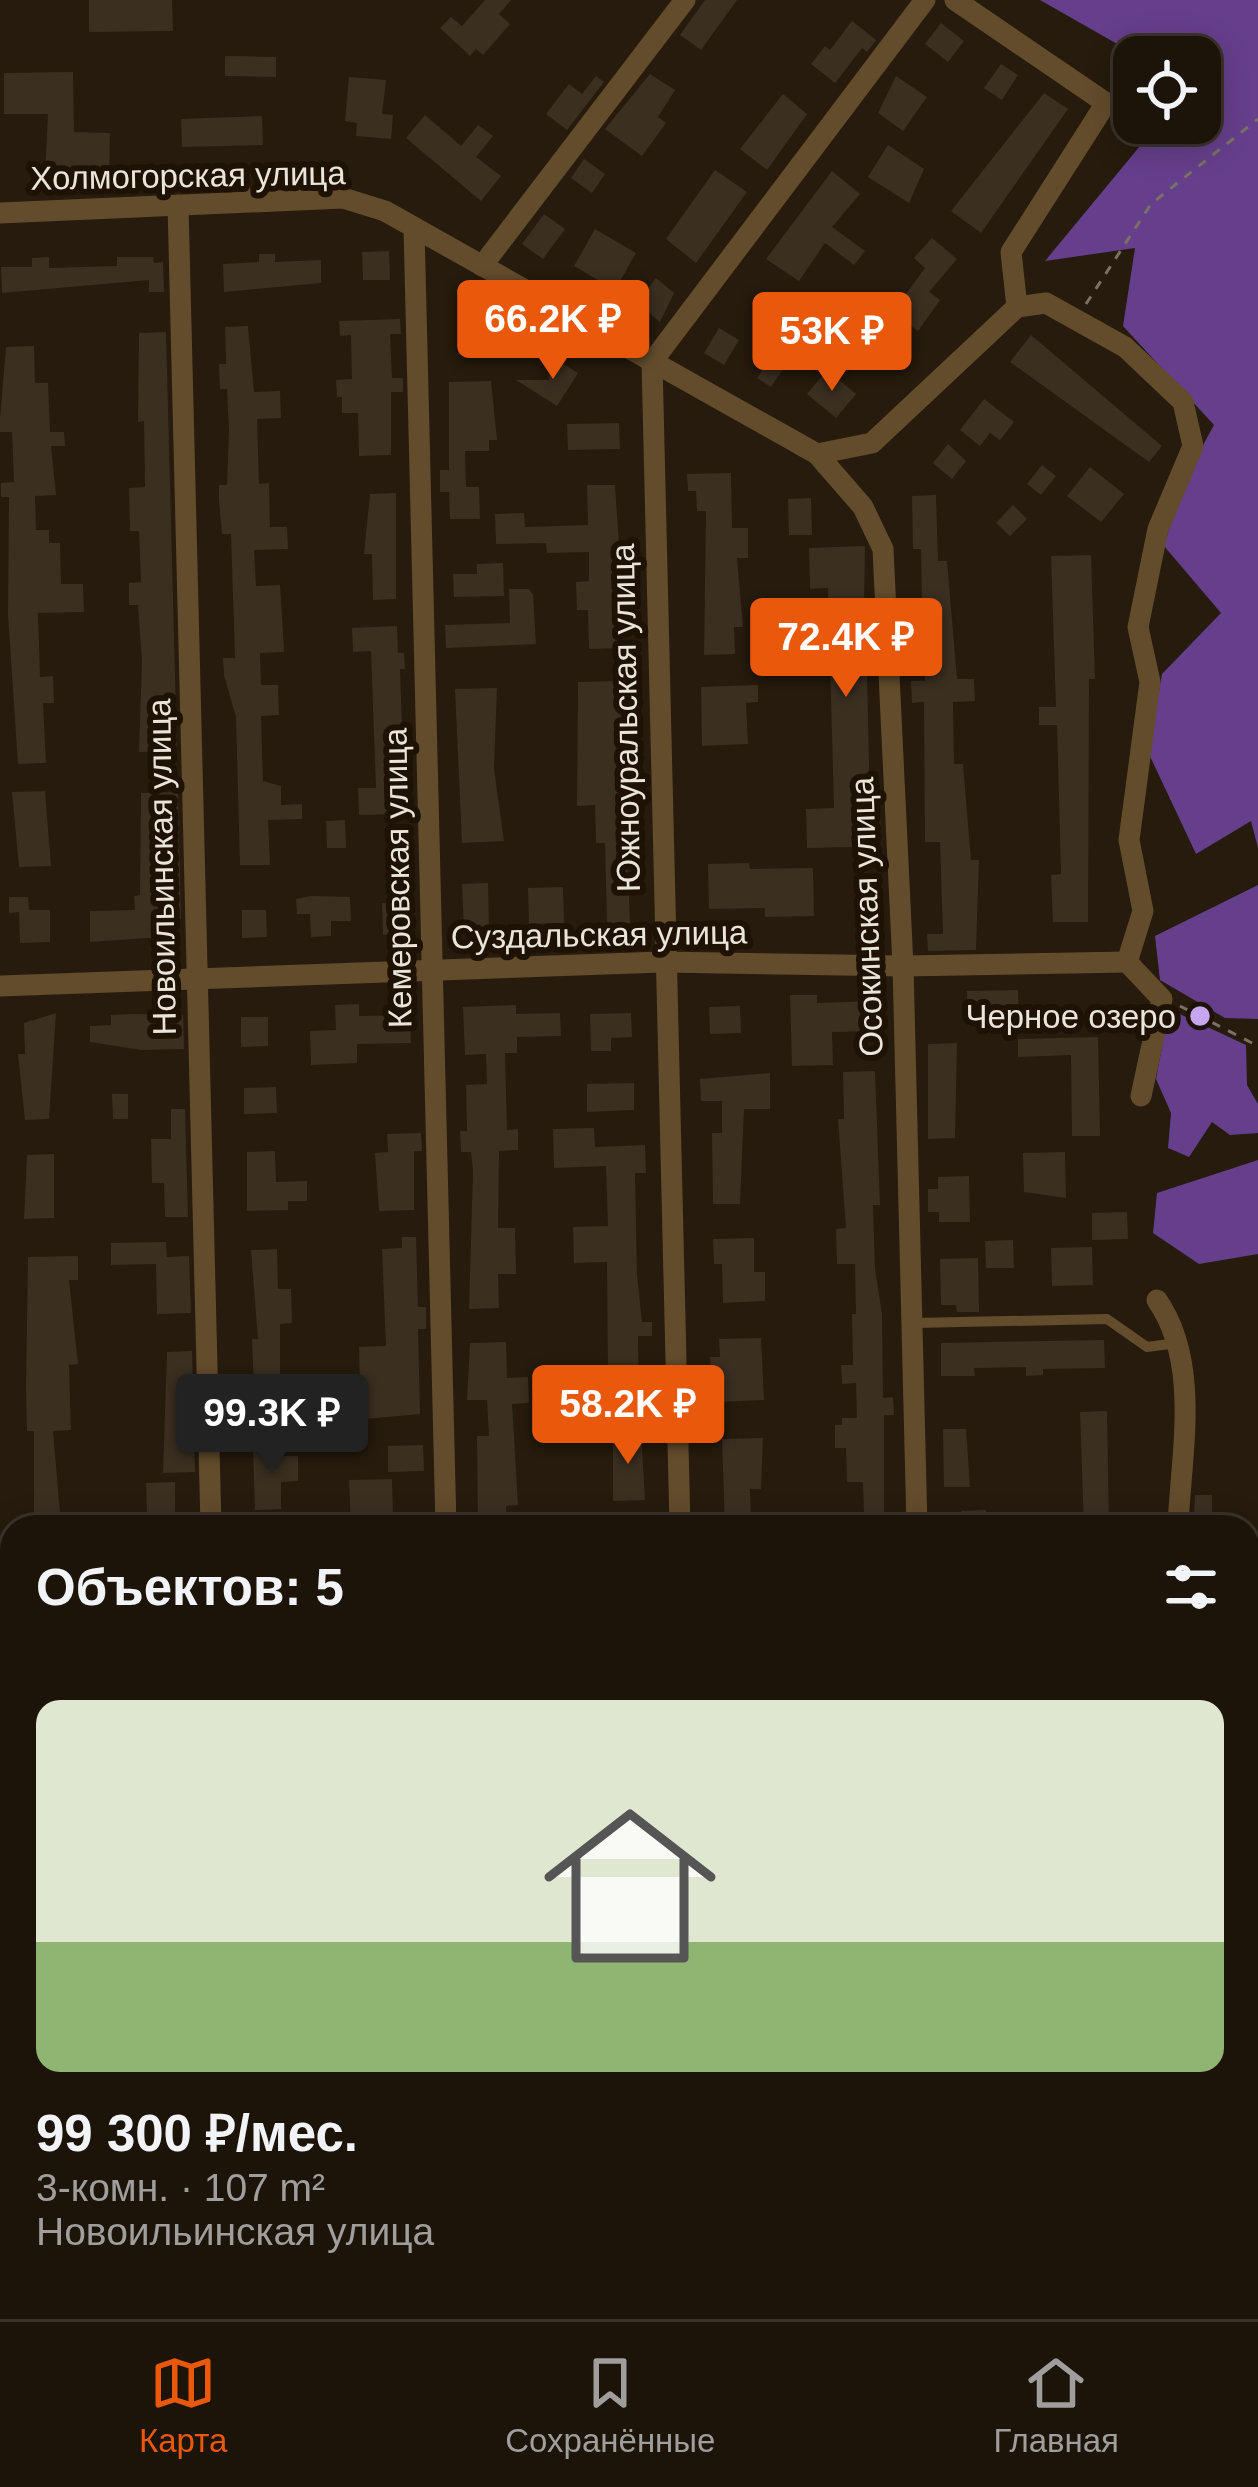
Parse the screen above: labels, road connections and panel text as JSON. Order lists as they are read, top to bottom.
{
  "streets": {
    "street": [
      "Холмогорская улица",
      "Южноуральская улица",
      "Новоильинская улица",
      "Кемеровская улица",
      "Осокинская улица",
      "Суздальская улица"
    ]
  },
  "crossings": [
    ["Холмогорская улица", "Южноуральская улица"],
    ["Холмогорская улица", "Новоильинская улица"],
    ["Холмогорская улица", "Кемеровская улица"],
    ["Холмогорская улица", "Осокинская улица"],
    ["Южноуральская улица", "Суздальская улица"],
    ["Новоильинская улица", "Суздальская улица"],
    ["Кемеровская улица", "Суздальская улица"],
    ["Осокинская улица", "Суздальская улица"]
  ],
  "places": ["Черное озеро"],
  "page": {
    "price": [
      "66.2K ₽",
      "53K ₽",
      "72.4K ₽",
      "58.2K ₽",
      "99.3K ₽"
    ],
    "heading": "Объектов: 5",
    "list": [
      {
        "name": "99 300 ₽/мес.",
        "note": "3-комн. · 107 m² · Новоильинская улица"
      }
    ],
    "tabs": ["Карта", "Сохранённые", "Главная"]
  }
}
